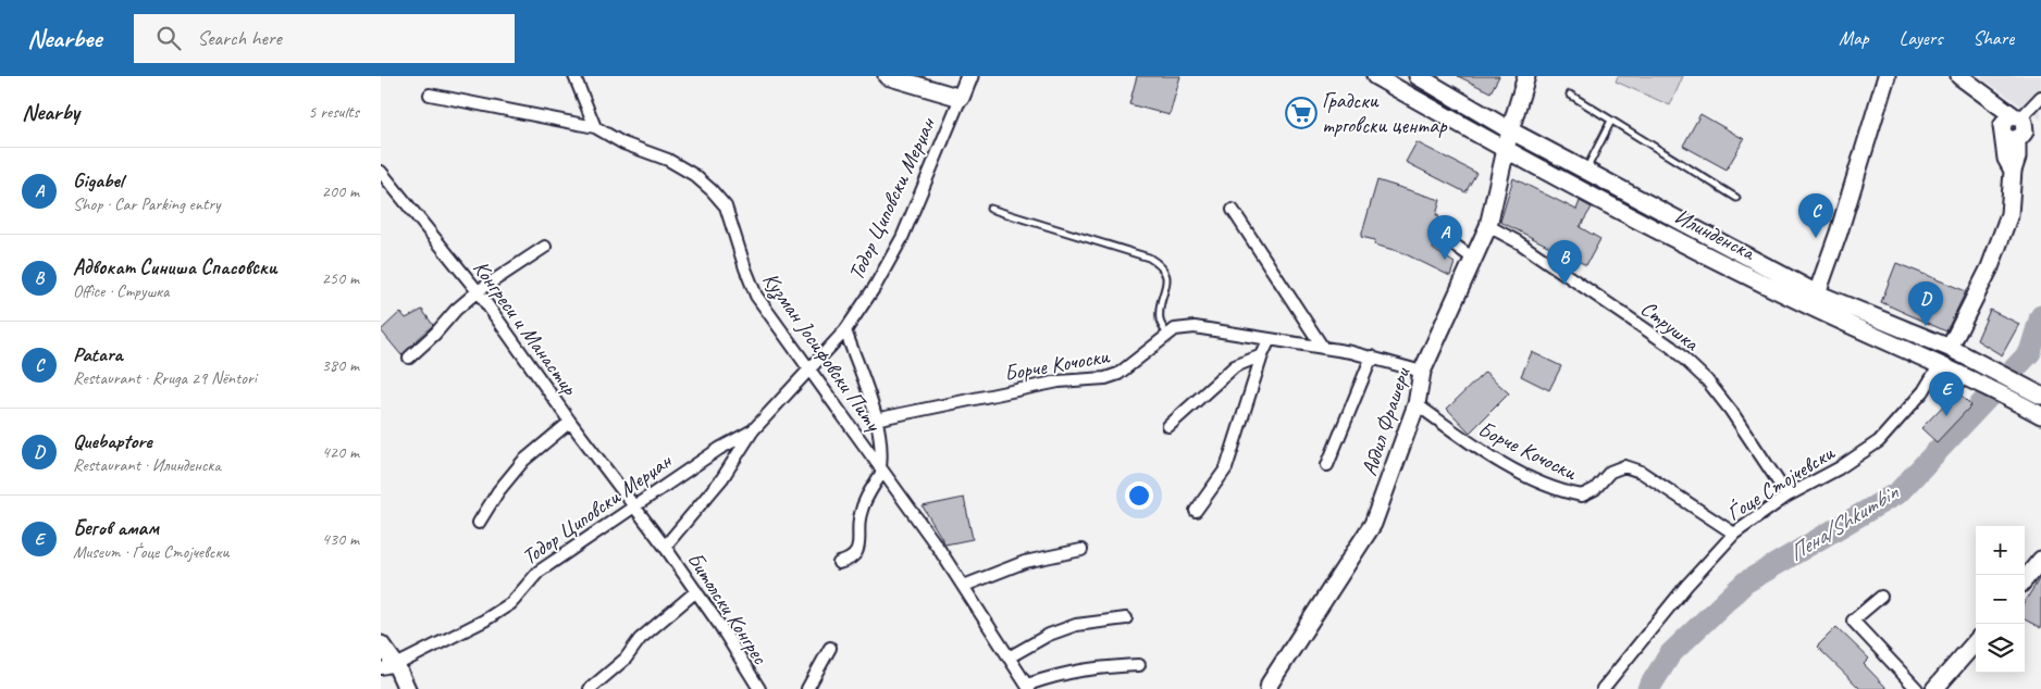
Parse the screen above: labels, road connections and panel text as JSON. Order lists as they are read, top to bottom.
{
  "streets": {
    "street": [
      "Тодор Циповски Мерџан",
      "Илинденска",
      "Струшка",
      "Конгреси и Манастир",
      "Кузман Јосифовски Питу",
      "Борче Кочоски",
      "Абдил Фрашери",
      "Ѓоце Стојчевски",
      "Битолски Конгрес"
    ]
  },
  "crossings": [
    ["Тодор Циповски Мерџан", "Конгреси и Манастир"],
    ["Тодор Циповски Мерџан", "Кузман Јосифовски Питу"],
    ["Тодор Циповски Мерџан", "Битолски Конгрес"],
    ["Илинденска", "Абдил Фрашери"],
    ["Илинденска", "Ѓоце Стојчевски"],
    ["Струшка", "Абдил Фрашери"],
    ["Струшка", "Ѓоце Стојчевски"],
    ["Конгреси и Манастир", "Битолски Конгрес"],
    ["Борче Кочоски", "Абдил Фрашери"],
    ["Борче Кочоски", "Ѓоце Стојчевски"]
  ],
  "water": ["Пена/Shkumbin"],
  "places": {
    "supermarket": ["Градски трговски центар"]
  },
  "page": {
    "header": "Nearbee",
    "search": "Search here",
    "nav": ["Map", "Layers", "Share"],
    "heading": ["Nearby", "5 results"],
    "list": [
      {
        "mark": "A",
        "name": "Gigabel",
        "note": "Shop · Car Parking entry",
        "value": "200 m"
      },
      {
        "mark": "B",
        "name": "Адвокат Синиша Спасовски",
        "note": "Office · Струшка",
        "value": "250 m"
      },
      {
        "mark": "C",
        "name": "Patara",
        "note": "Restaurant · Rruga 29 Nëntori",
        "value": "380 m"
      },
      {
        "mark": "D",
        "name": "Quebaptore",
        "note": "Restaurant · Илинденска",
        "value": "420 m"
      },
      {
        "mark": "E",
        "name": "Бегов амам",
        "note": "Museum · Ѓоце Стојчевски",
        "value": "430 m"
      }
    ],
    "pins": [
      "C",
      "A",
      "B",
      "D",
      "E"
    ],
    "map_buttons": ["+", "−"]
  }
}
